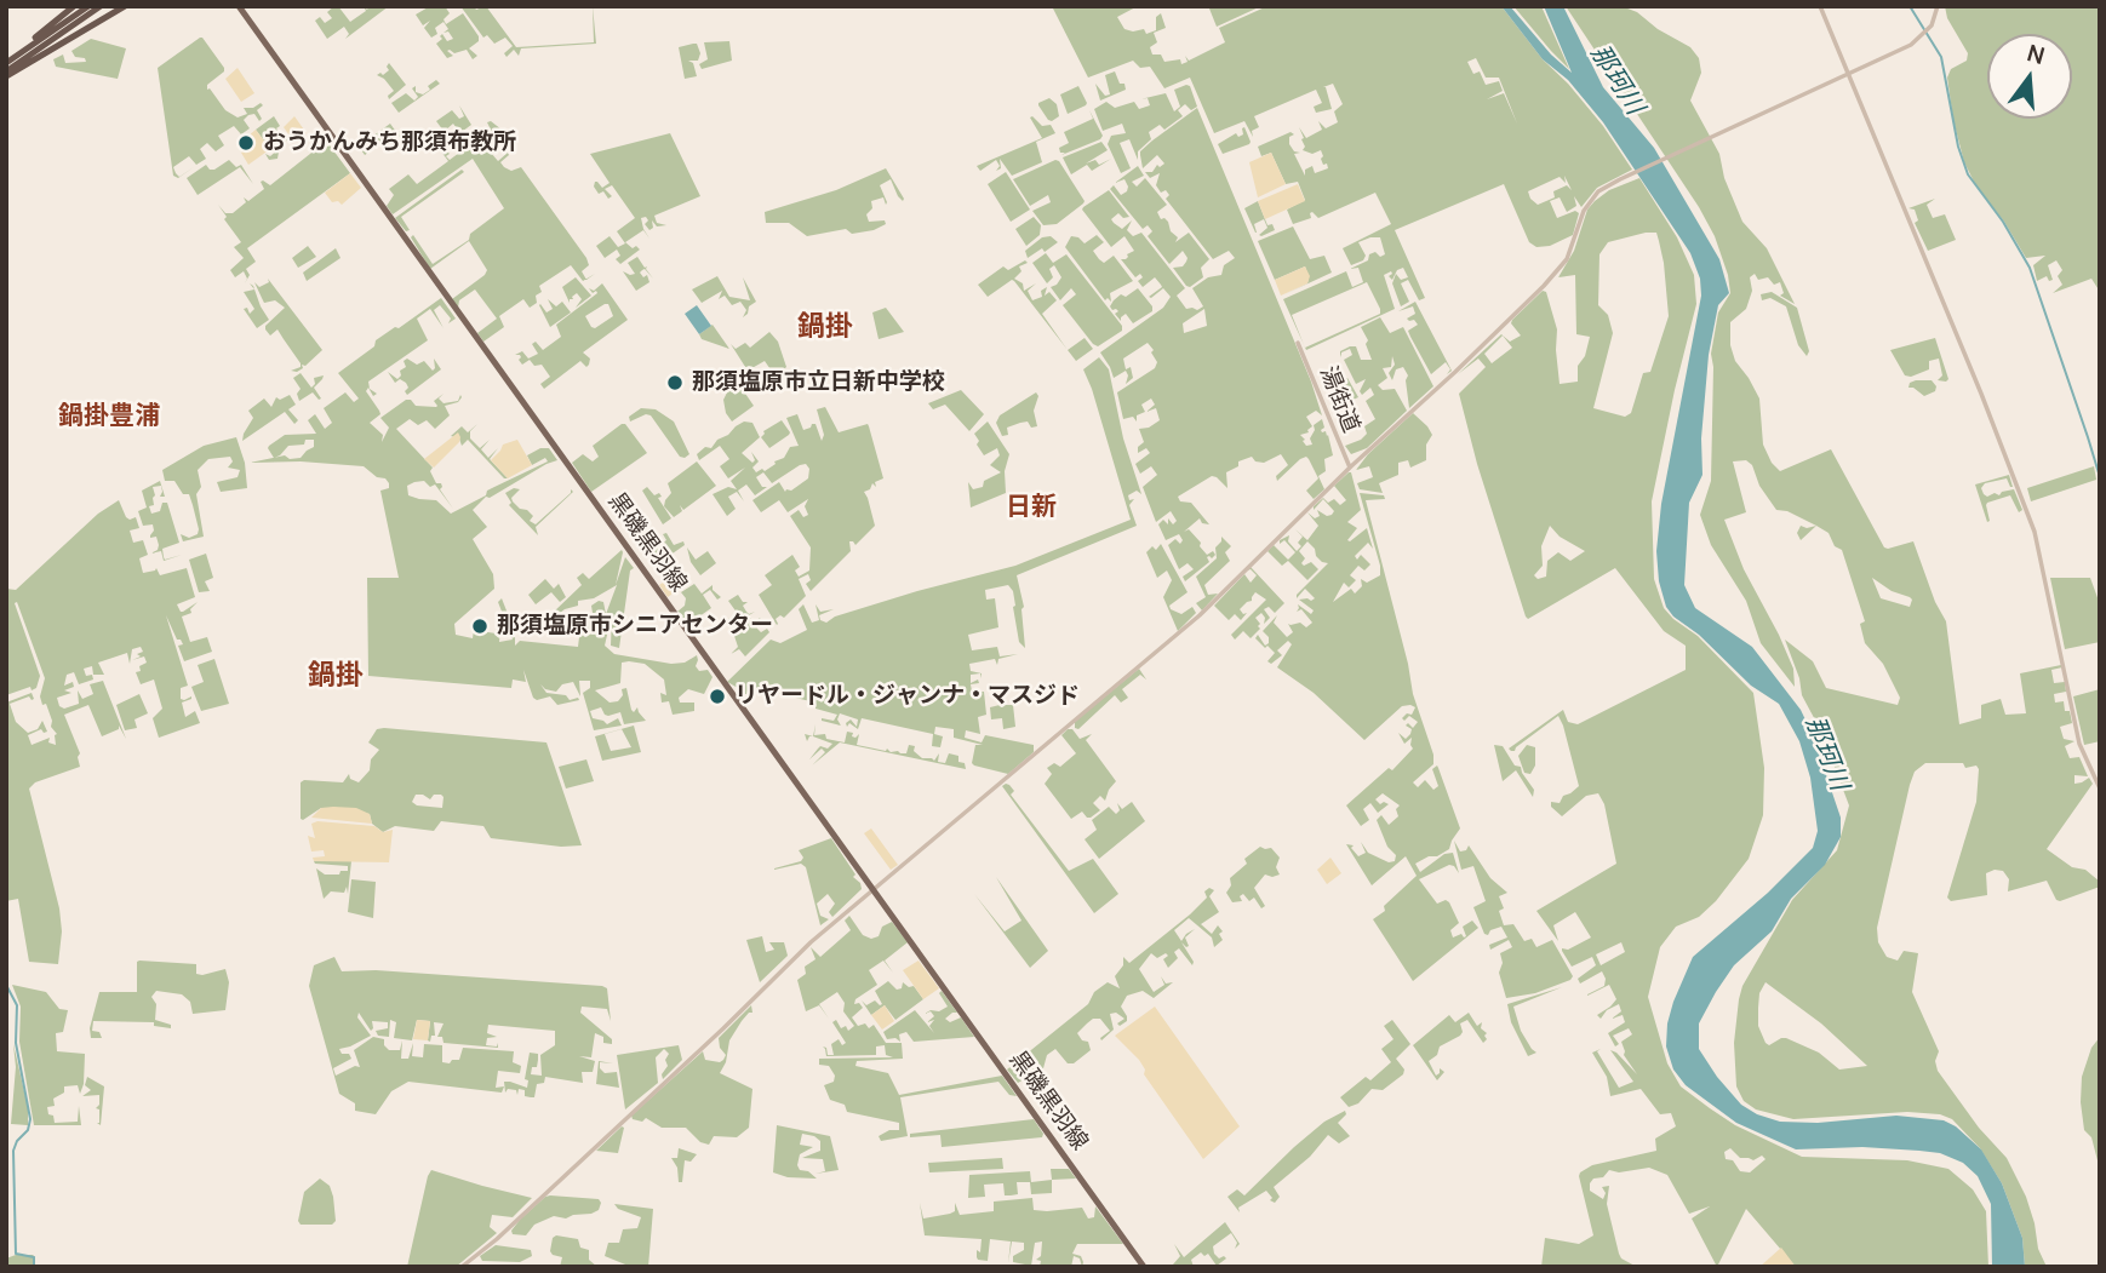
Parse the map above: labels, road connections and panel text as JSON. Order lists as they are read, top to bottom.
{
  "streets": {
    "main road": ["黒磯黒羽線"],
    "street": ["湯街道"]
  },
  "districts": [
    "鍋掛",
    "鍋掛豊浦",
    "日新",
    "鍋掛"
  ],
  "water": ["那珂川"],
  "places": [
    "おうかんみち那須布教所",
    "那須塩原市立日新中学校",
    "那須塩原市シニアセンター",
    "リヤードル・ジャンナ・マスジド"
  ],
  "north": "top"
}
